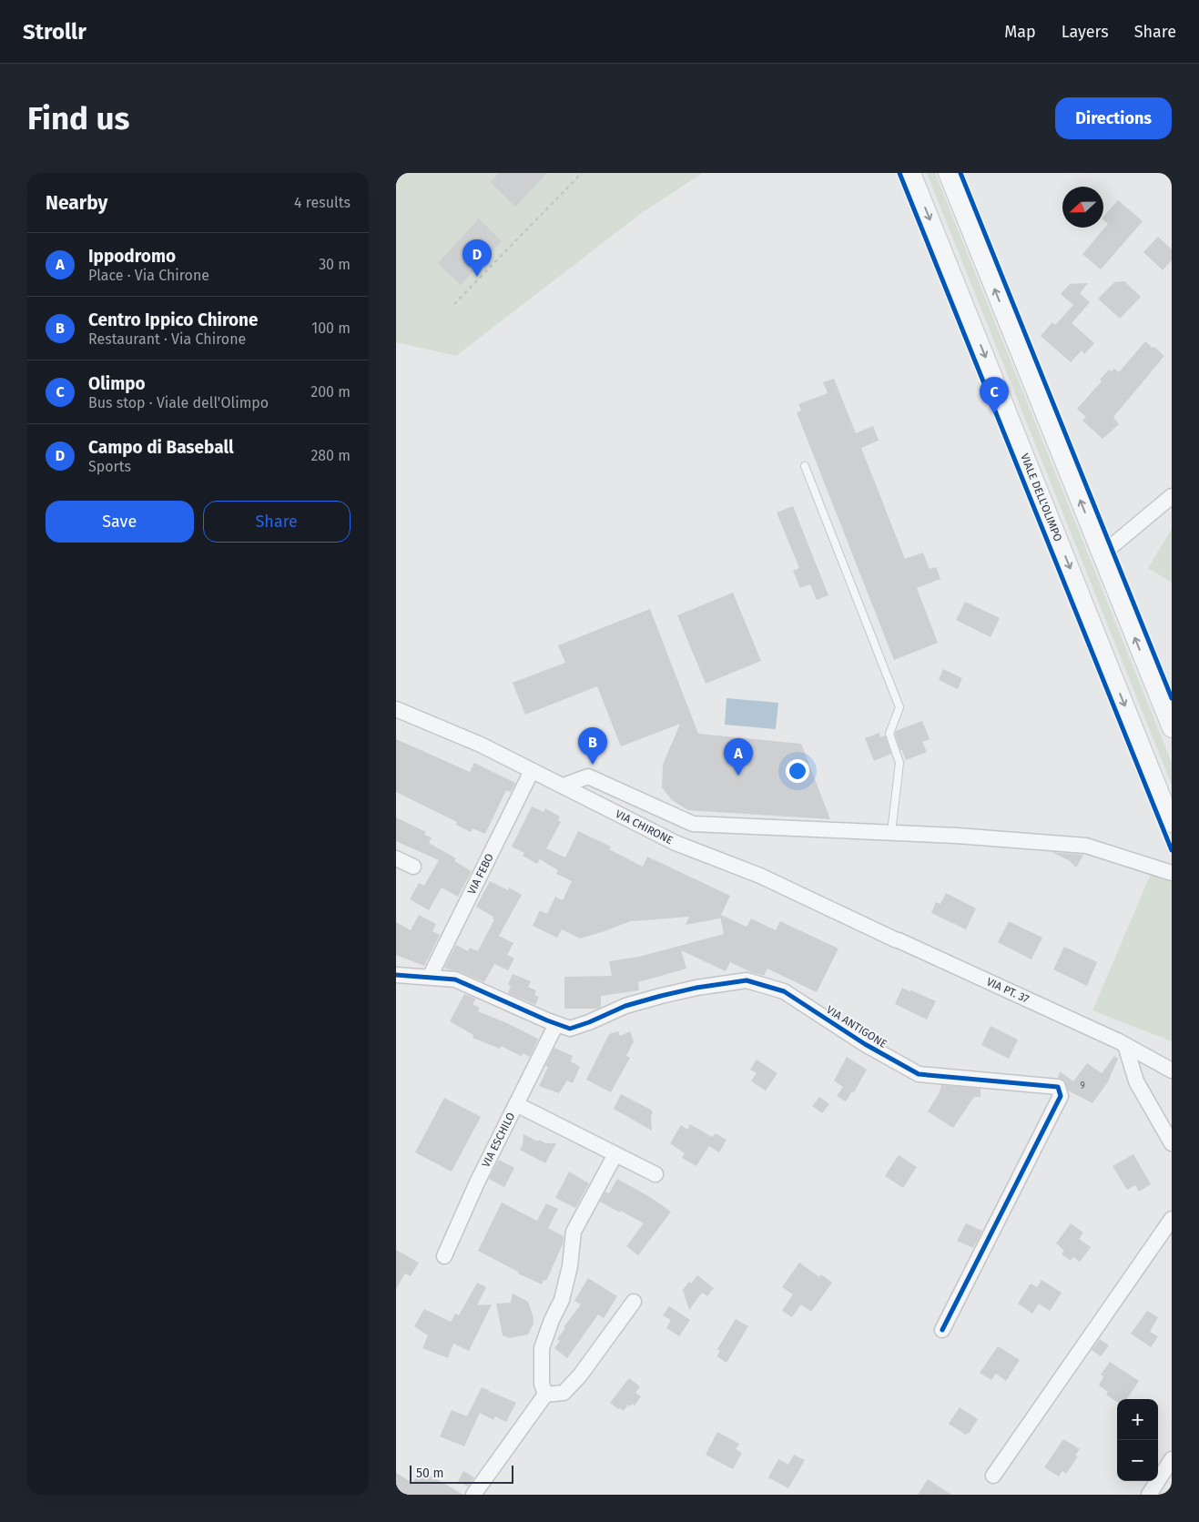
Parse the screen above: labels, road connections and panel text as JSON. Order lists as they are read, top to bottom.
{
  "streets": {
    "street": [
      "VIALE DELL'OLIMPO",
      "VIA CHIRONE",
      "VIA FEBO",
      "VIA PT. 37",
      "VIA ANTIGONE",
      "VIA ESCHILO"
    ]
  },
  "crossings": [
    ["VIA CHIRONE", "VIA FEBO"],
    ["VIA CHIRONE", "VIA PT. 37"],
    ["VIA FEBO", "VIA ANTIGONE"],
    ["VIA ANTIGONE", "VIA ESCHILO"]
  ],
  "house_numbers": ["9"],
  "scale_bar": "50 m",
  "north": "left",
  "page": {
    "header": "Strollr",
    "nav": ["Map", "Layers", "Share"],
    "buttons": [
      "Directions",
      ["Save", "Share"]
    ],
    "title": "Find us",
    "heading": ["Nearby", "4 results"],
    "list": [
      {
        "mark": "A",
        "name": "Ippodromo",
        "note": "Place · Via Chirone",
        "value": "30 m"
      },
      {
        "mark": "B",
        "name": "Centro Ippico Chirone",
        "note": "Restaurant · Via Chirone",
        "value": "100 m"
      },
      {
        "mark": "C",
        "name": "Olimpo",
        "note": "Bus stop · Viale dell'Olimpo",
        "value": "200 m"
      },
      {
        "mark": "D",
        "name": "Campo di Baseball",
        "note": "Sports",
        "value": "280 m"
      }
    ],
    "pins": [
      "D",
      "C",
      "B",
      "A"
    ],
    "map_buttons": ["+", "−"],
    "scale": "50 m"
  }
}
